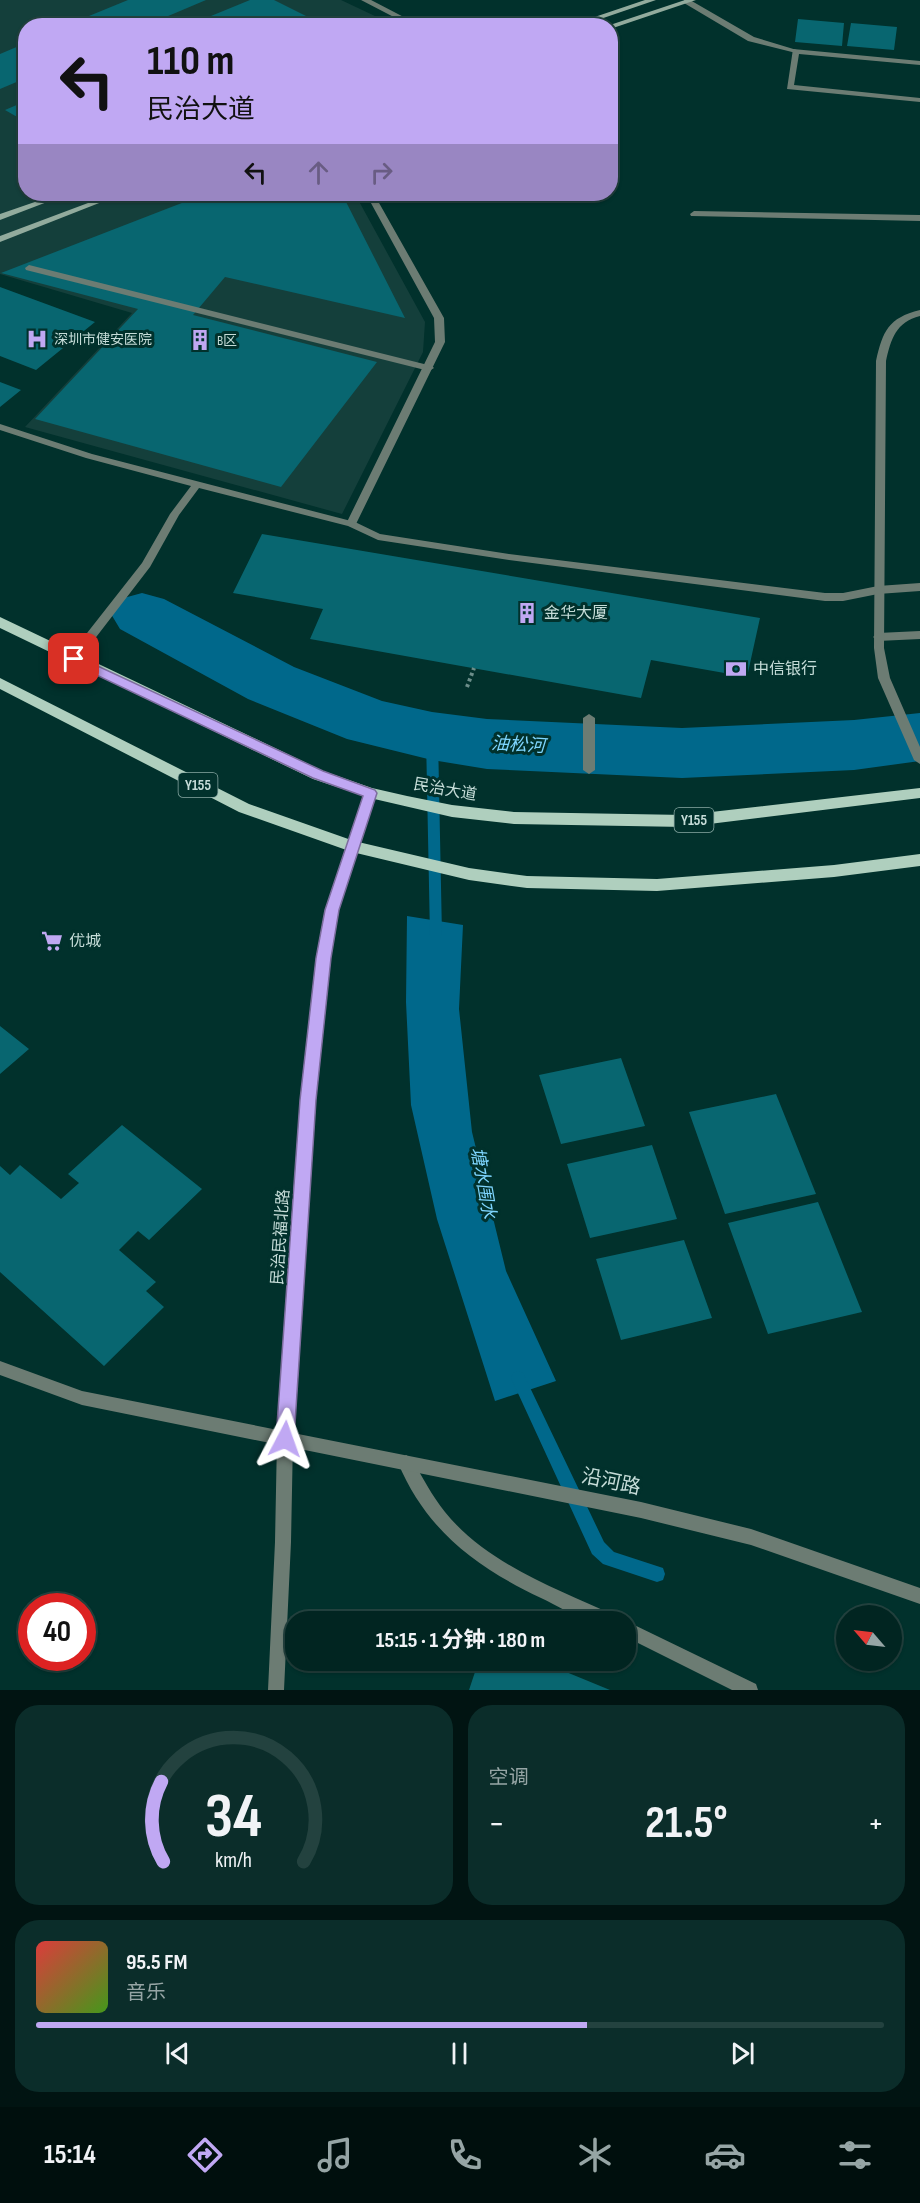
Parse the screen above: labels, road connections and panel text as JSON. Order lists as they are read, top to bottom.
{
  "streets": {
    "main road": ["Y155", "民治大道"],
    "street": ["民治民福北路", "沿河路"]
  },
  "crossings": [
    ["Y155", "民治民福北路"],
    ["民治大道", "民治民福北路"],
    ["民治民福北路", "沿河路"]
  ],
  "water": ["油松河", "塘水围水"],
  "places": {
    "hospital": ["深圳市健安医院"],
    "building": ["B区", "金华大厦"],
    "bank": ["中信银行"],
    "supermarket": ["优城"]
  },
  "north": "top left",
  "page": {
    "turn": ["110 m", "民治大道"],
    "limit": "40",
    "trip": "15:15 · 1 分钟 · 180 m",
    "tile": "空调",
    "heat": ["−", "21.5°", "+"],
    "song": ["95.5 FM", "音乐"],
    "tabs": "15:14",
    "gauge": ["34", "km/h"]
  }
}
